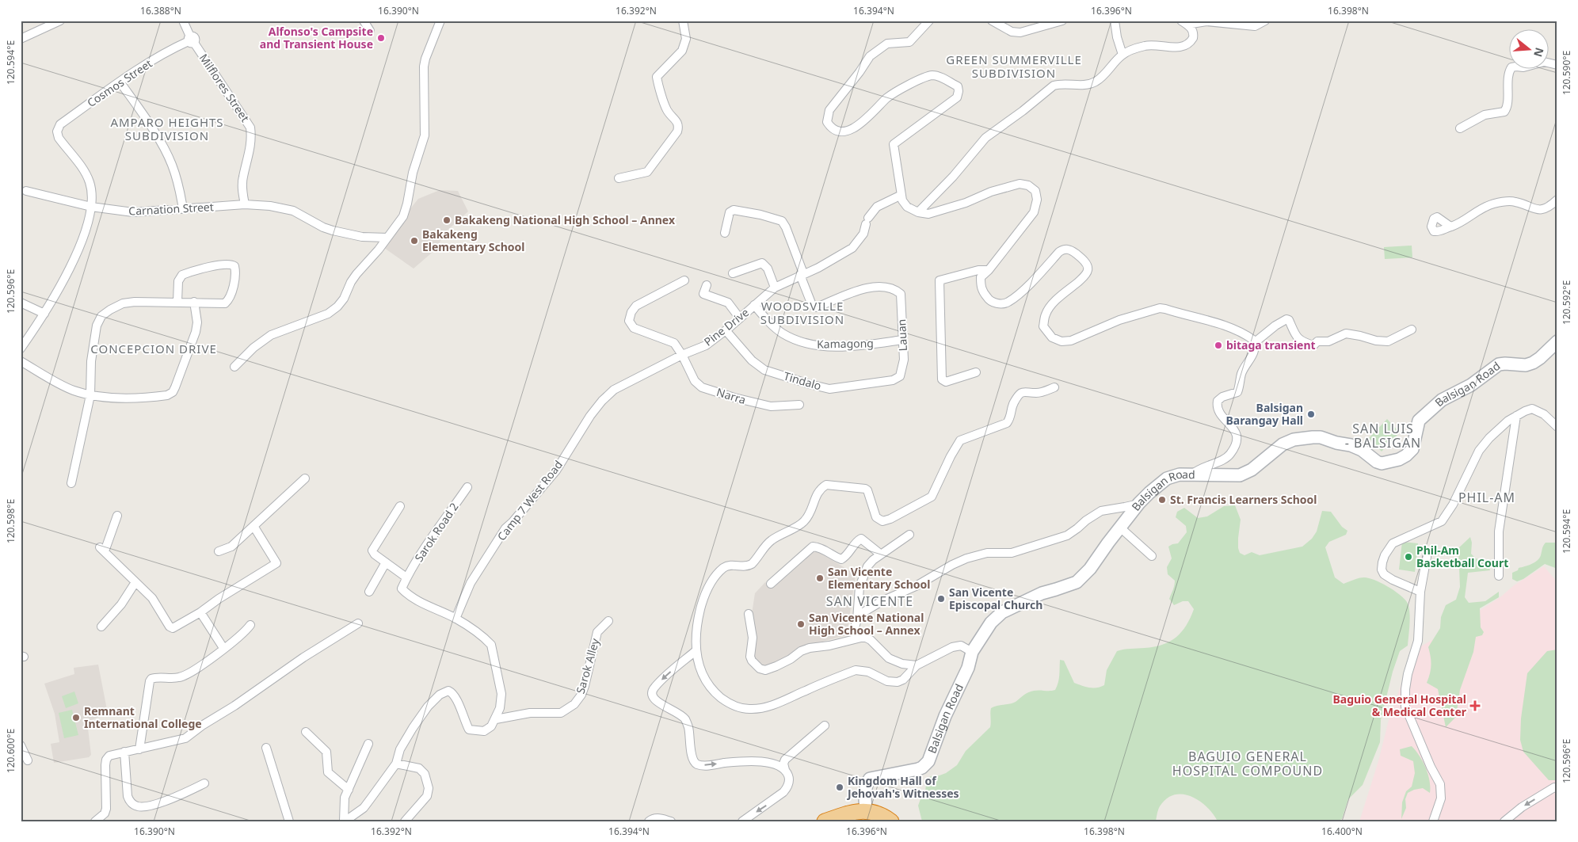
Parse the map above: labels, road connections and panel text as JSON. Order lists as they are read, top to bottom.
{
  "streets": {
    "street": [
      "Cosmos Street",
      "Milflores Street",
      "Carnation Street",
      "Pine Drive",
      "Lauan",
      "Kamagong",
      "Tindalo",
      "Balsigan Road",
      "Narra",
      "Camp 7 West Road",
      "Sarok Road 2",
      "Sarok Alley"
    ]
  },
  "crossings": [
    ["Cosmos Street", "Milflores Street"],
    ["Cosmos Street", "Carnation Street"],
    ["Milflores Street", "Carnation Street"],
    ["Pine Drive", "Lauan"],
    ["Pine Drive", "Kamagong"],
    ["Pine Drive", "Tindalo"],
    ["Pine Drive", "Narra"],
    ["Pine Drive", "Camp 7 West Road"],
    ["Lauan", "Kamagong"],
    ["Lauan", "Tindalo"]
  ],
  "districts": [
    "GREEN SUMMERVILLE SUBDIVISION",
    "AMPARO HEIGHTS SUBDIVISION",
    "WOODSVILLE SUBDIVISION",
    "CONCEPCION DRIVE",
    "SAN LUIS - BALSIGAN",
    "PHIL-AM",
    "SAN VICENTE",
    "BAGUIO GENERAL HOSPITAL COMPOUND"
  ],
  "places": {
    "other": [
      "Alfonso's Campsite and Transient House",
      "Bakakeng National High School – Annex",
      "Bakakeng Elementary School",
      "bitaga transient",
      "Balsigan Barangay Hall",
      "St. Francis Learners School",
      "Phil-Am Basketball Court",
      "San Vicente Elementary School",
      "San Vicente Episcopal Church",
      "San Vicente National High School – Annex",
      "Remnant International College",
      "Kingdom Hall of Jehovah's Witnesses"
    ],
    "health": ["Baguio General Hospital & Medical Center"]
  },
  "north": "right",
  "coordinates": [
    "16.388°N",
    "16.390°N",
    "16.392°N",
    "16.394°N",
    "16.396°N",
    "16.398°N",
    "120.594°E",
    "120.590°E",
    "120.596°E",
    "120.592°E",
    "120.598°E",
    "120.600°E",
    "16.400°N"
  ]
}
